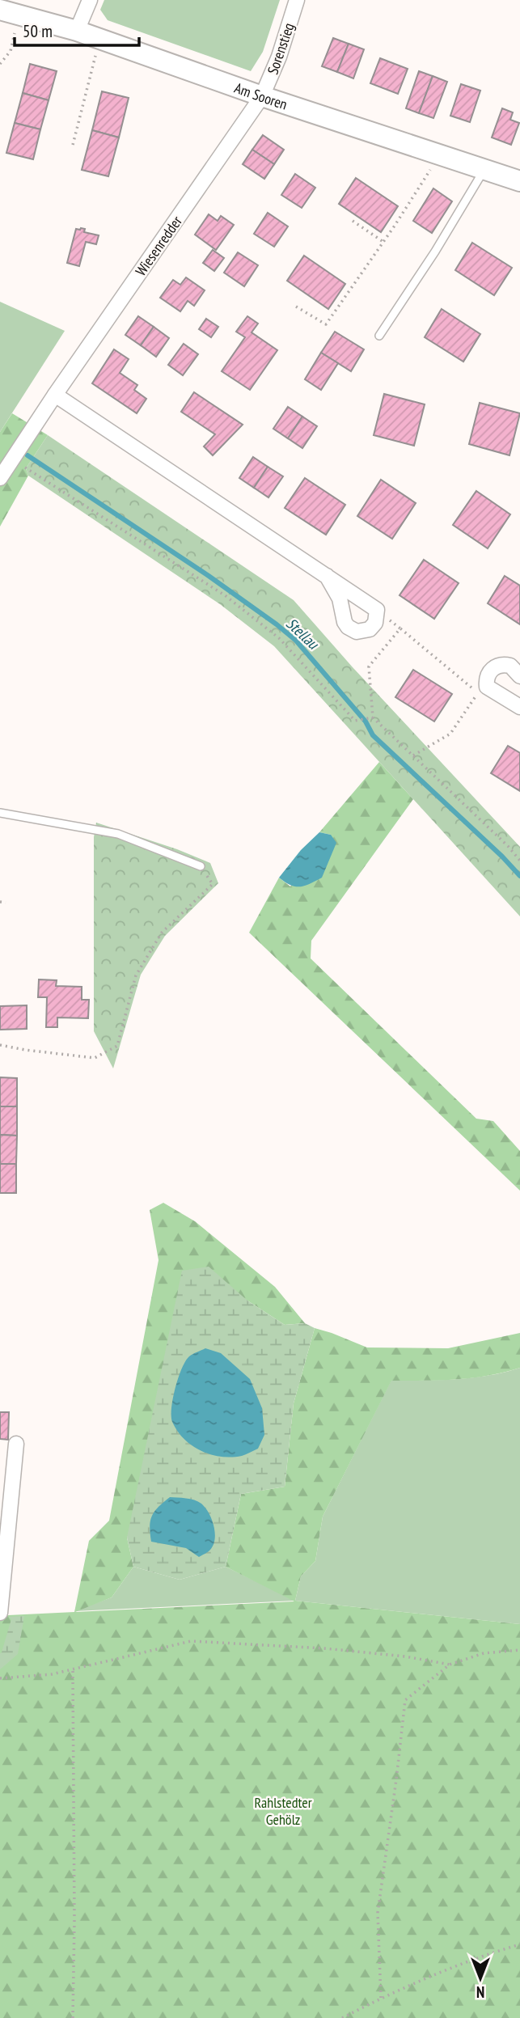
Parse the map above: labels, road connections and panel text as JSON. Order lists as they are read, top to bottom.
{
  "streets": {
    "street": ["Sorenstieg", "Am Sooren", "Wiesenredder"]
  },
  "crossings": [
    ["Sorenstieg", "Am Sooren"],
    ["Sorenstieg", "Wiesenredder"],
    ["Am Sooren", "Wiesenredder"]
  ],
  "water": ["Stellau"],
  "parks": ["Rahlstedter Gehölz"],
  "scale_bar": "50 m",
  "north": "bottom"
}
